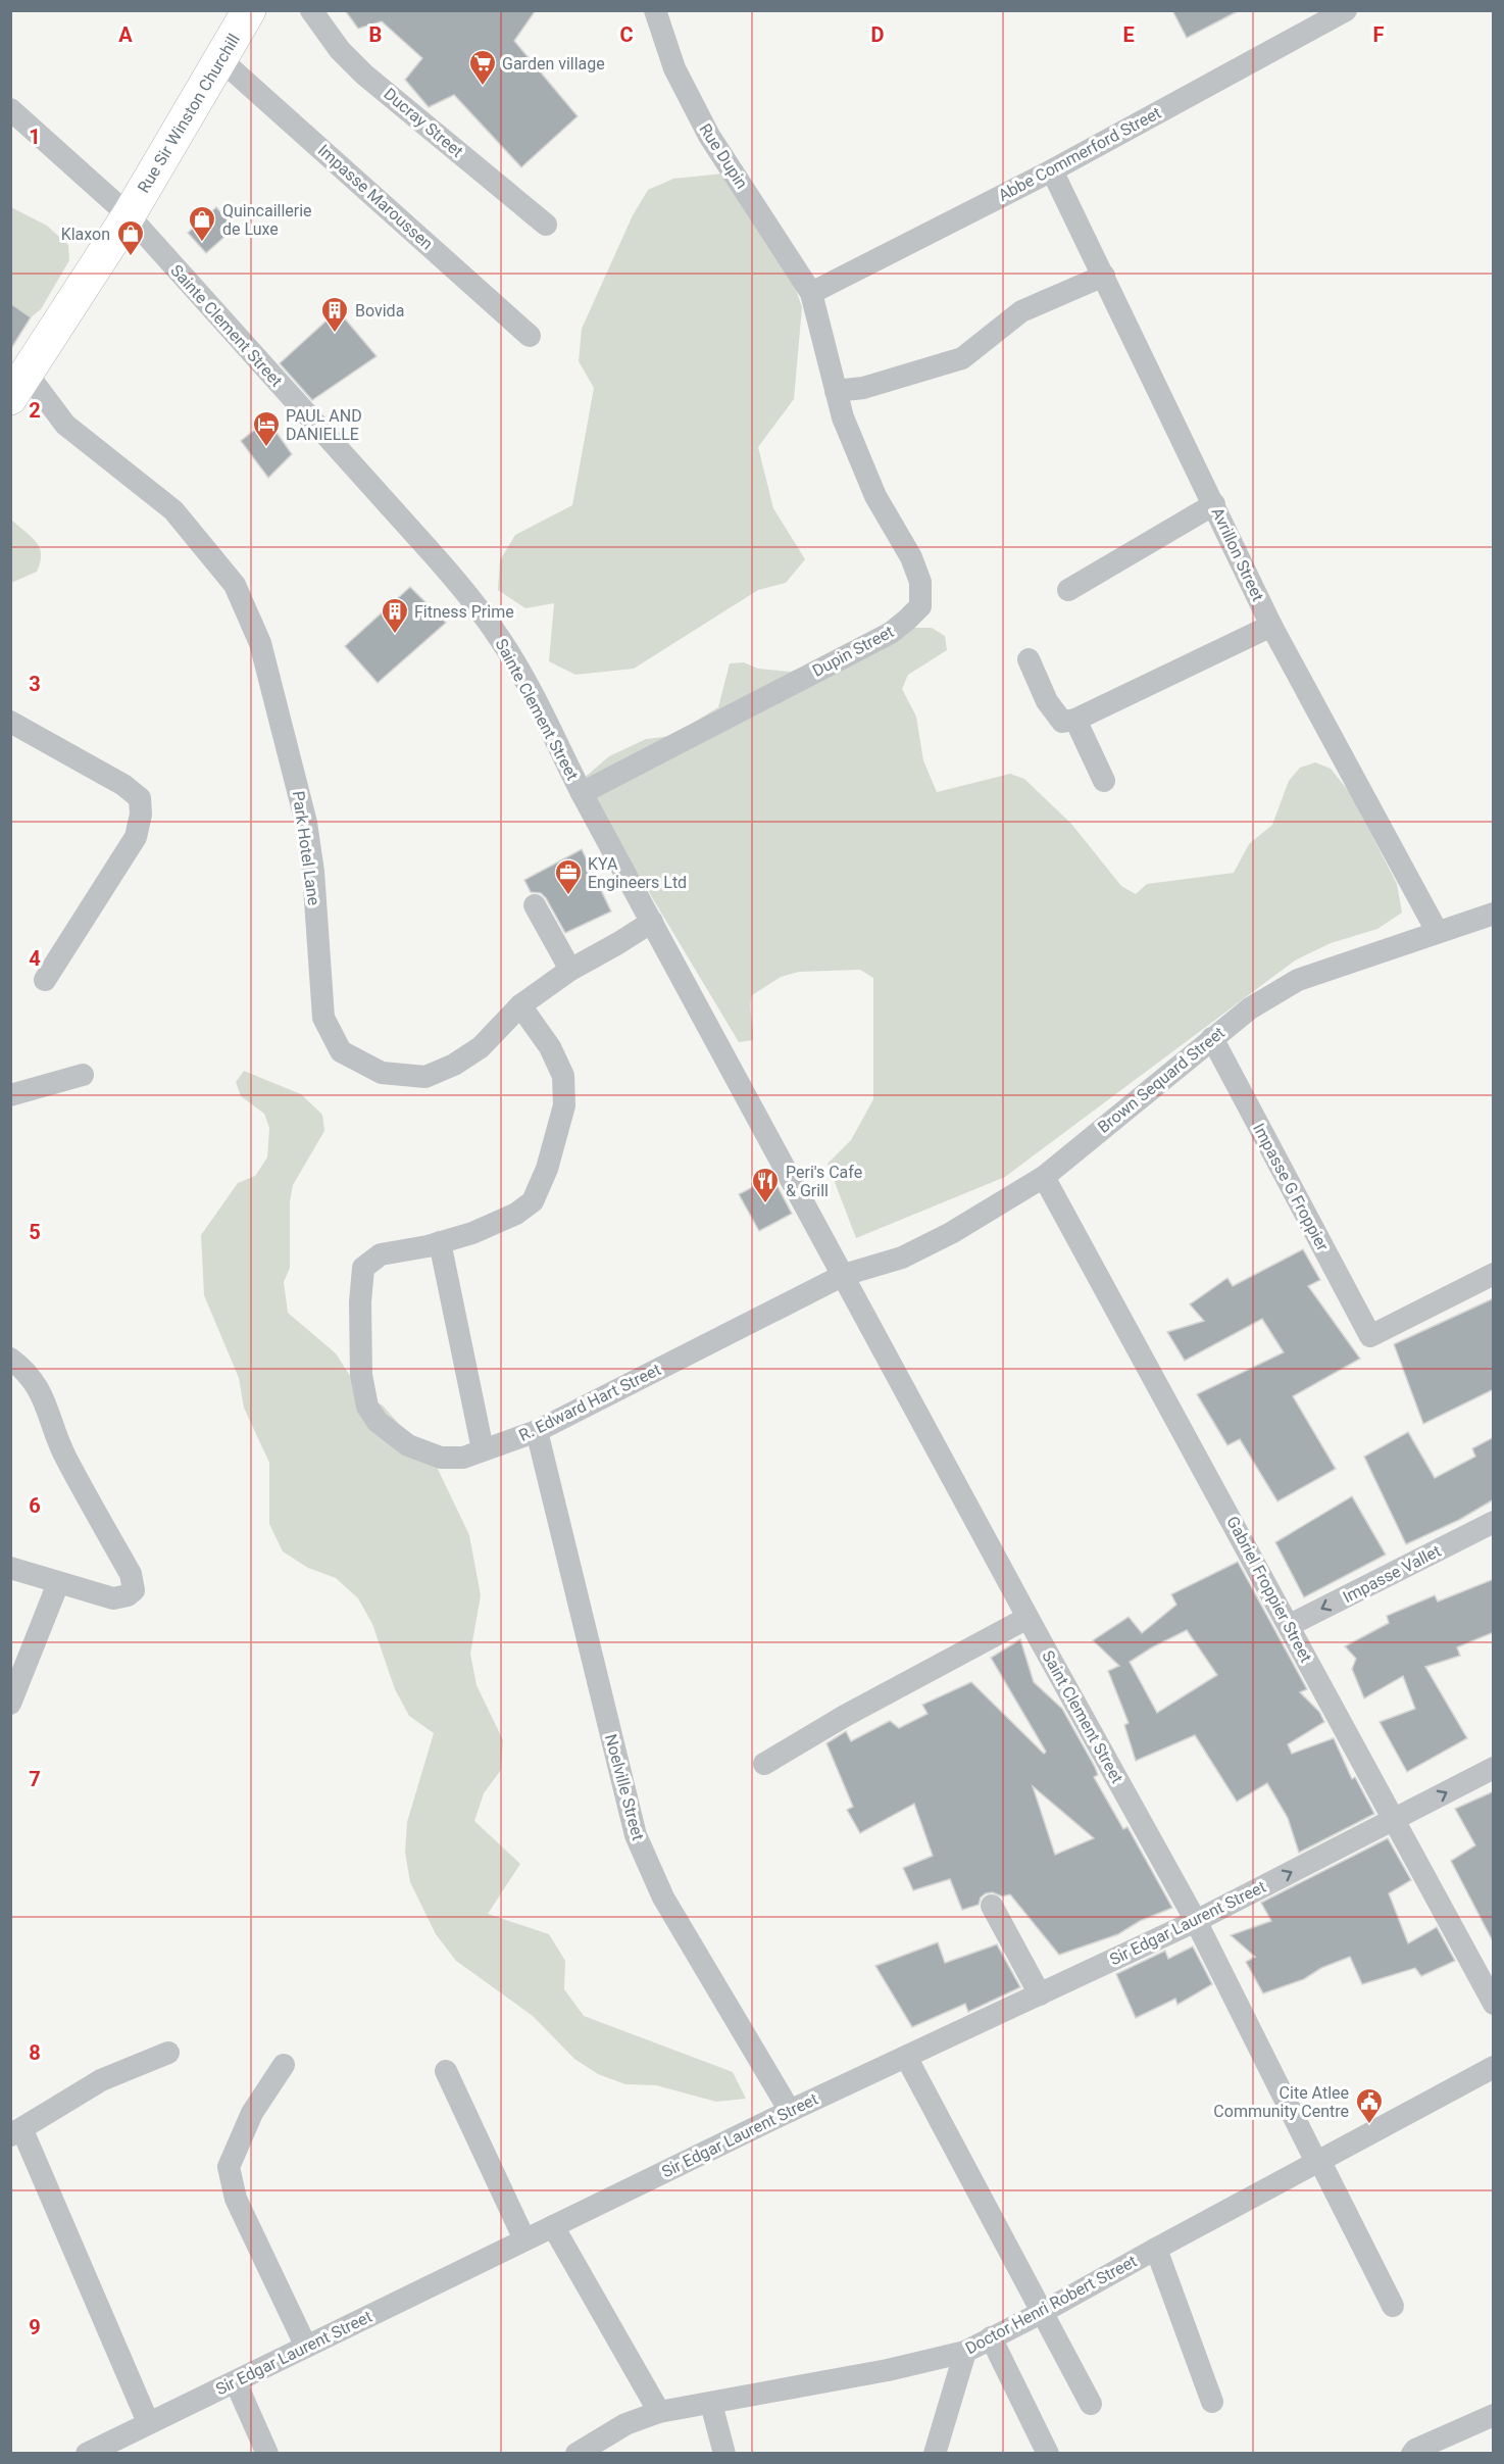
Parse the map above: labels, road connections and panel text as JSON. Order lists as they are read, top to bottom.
{
  "streets": {
    "street": [
      "Rue Sir Winston Churchill",
      "Ducray Street",
      "Abbe Commerford Street",
      "Rue Dupin",
      "Impasse Maroussen",
      "Sainte Clement Street",
      "Avrillon Street",
      "Dupin Street",
      "Park Hotel Lane",
      "Brown Sequard Street",
      "Impasse G Froppier",
      "R. Edward Hart Street",
      "Impasse Vallet",
      "Gabriel Froppier Street",
      "Saint Clement Street",
      "Noelville Street",
      "Sir Edgar Laurent Street",
      "Doctor Henri Robert Street"
    ]
  },
  "crossings": [
    ["Rue Sir Winston Churchill", "Impasse Maroussen"],
    ["Rue Sir Winston Churchill", "Sainte Clement Street"],
    ["Rue Sir Winston Churchill", "Park Hotel Lane"],
    ["Abbe Commerford Street", "Rue Dupin"],
    ["Abbe Commerford Street", "Avrillon Street"],
    ["Abbe Commerford Street", "Dupin Street"],
    ["Rue Dupin", "Dupin Street"],
    ["Sainte Clement Street", "Dupin Street"],
    ["Sainte Clement Street", "Park Hotel Lane"],
    ["Sainte Clement Street", "Brown Sequard Street"],
    ["Sainte Clement Street", "R. Edward Hart Street"],
    ["Sainte Clement Street", "Saint Clement Street"],
    ["Avrillon Street", "Brown Sequard Street"],
    ["Brown Sequard Street", "Impasse G Froppier"],
    ["Brown Sequard Street", "R. Edward Hart Street"],
    ["Brown Sequard Street", "Gabriel Froppier Street"],
    ["Brown Sequard Street", "Saint Clement Street"],
    ["R. Edward Hart Street", "Saint Clement Street"],
    ["R. Edward Hart Street", "Noelville Street"],
    ["Impasse Vallet", "Gabriel Froppier Street"],
    ["Gabriel Froppier Street", "Sir Edgar Laurent Street"],
    ["Saint Clement Street", "Sir Edgar Laurent Street"],
    ["Saint Clement Street", "Doctor Henri Robert Street"],
    ["Noelville Street", "Sir Edgar Laurent Street"]
  ],
  "one_way": ["Impasse Vallet"],
  "places": {
    "supermarket": ["Garden village"],
    "shop": ["Quincaillerie de Luxe", "Klaxon"],
    "building": ["Bovida", "Fitness Prime"],
    "hotel": ["PAUL AND DANIELLE"],
    "office": ["KYA Engineers Ltd"],
    "restaurant": ["Peri's Cafe & Grill"],
    "public building": ["Cite Atlee Community Centre"]
  },
  "grid": {
    "columns": [
      "A",
      "B",
      "C",
      "D",
      "E",
      "F"
    ],
    "rows": [
      "1",
      "2",
      "3",
      "4",
      "5",
      "6",
      "7",
      "8",
      "9"
    ]
  }
}
